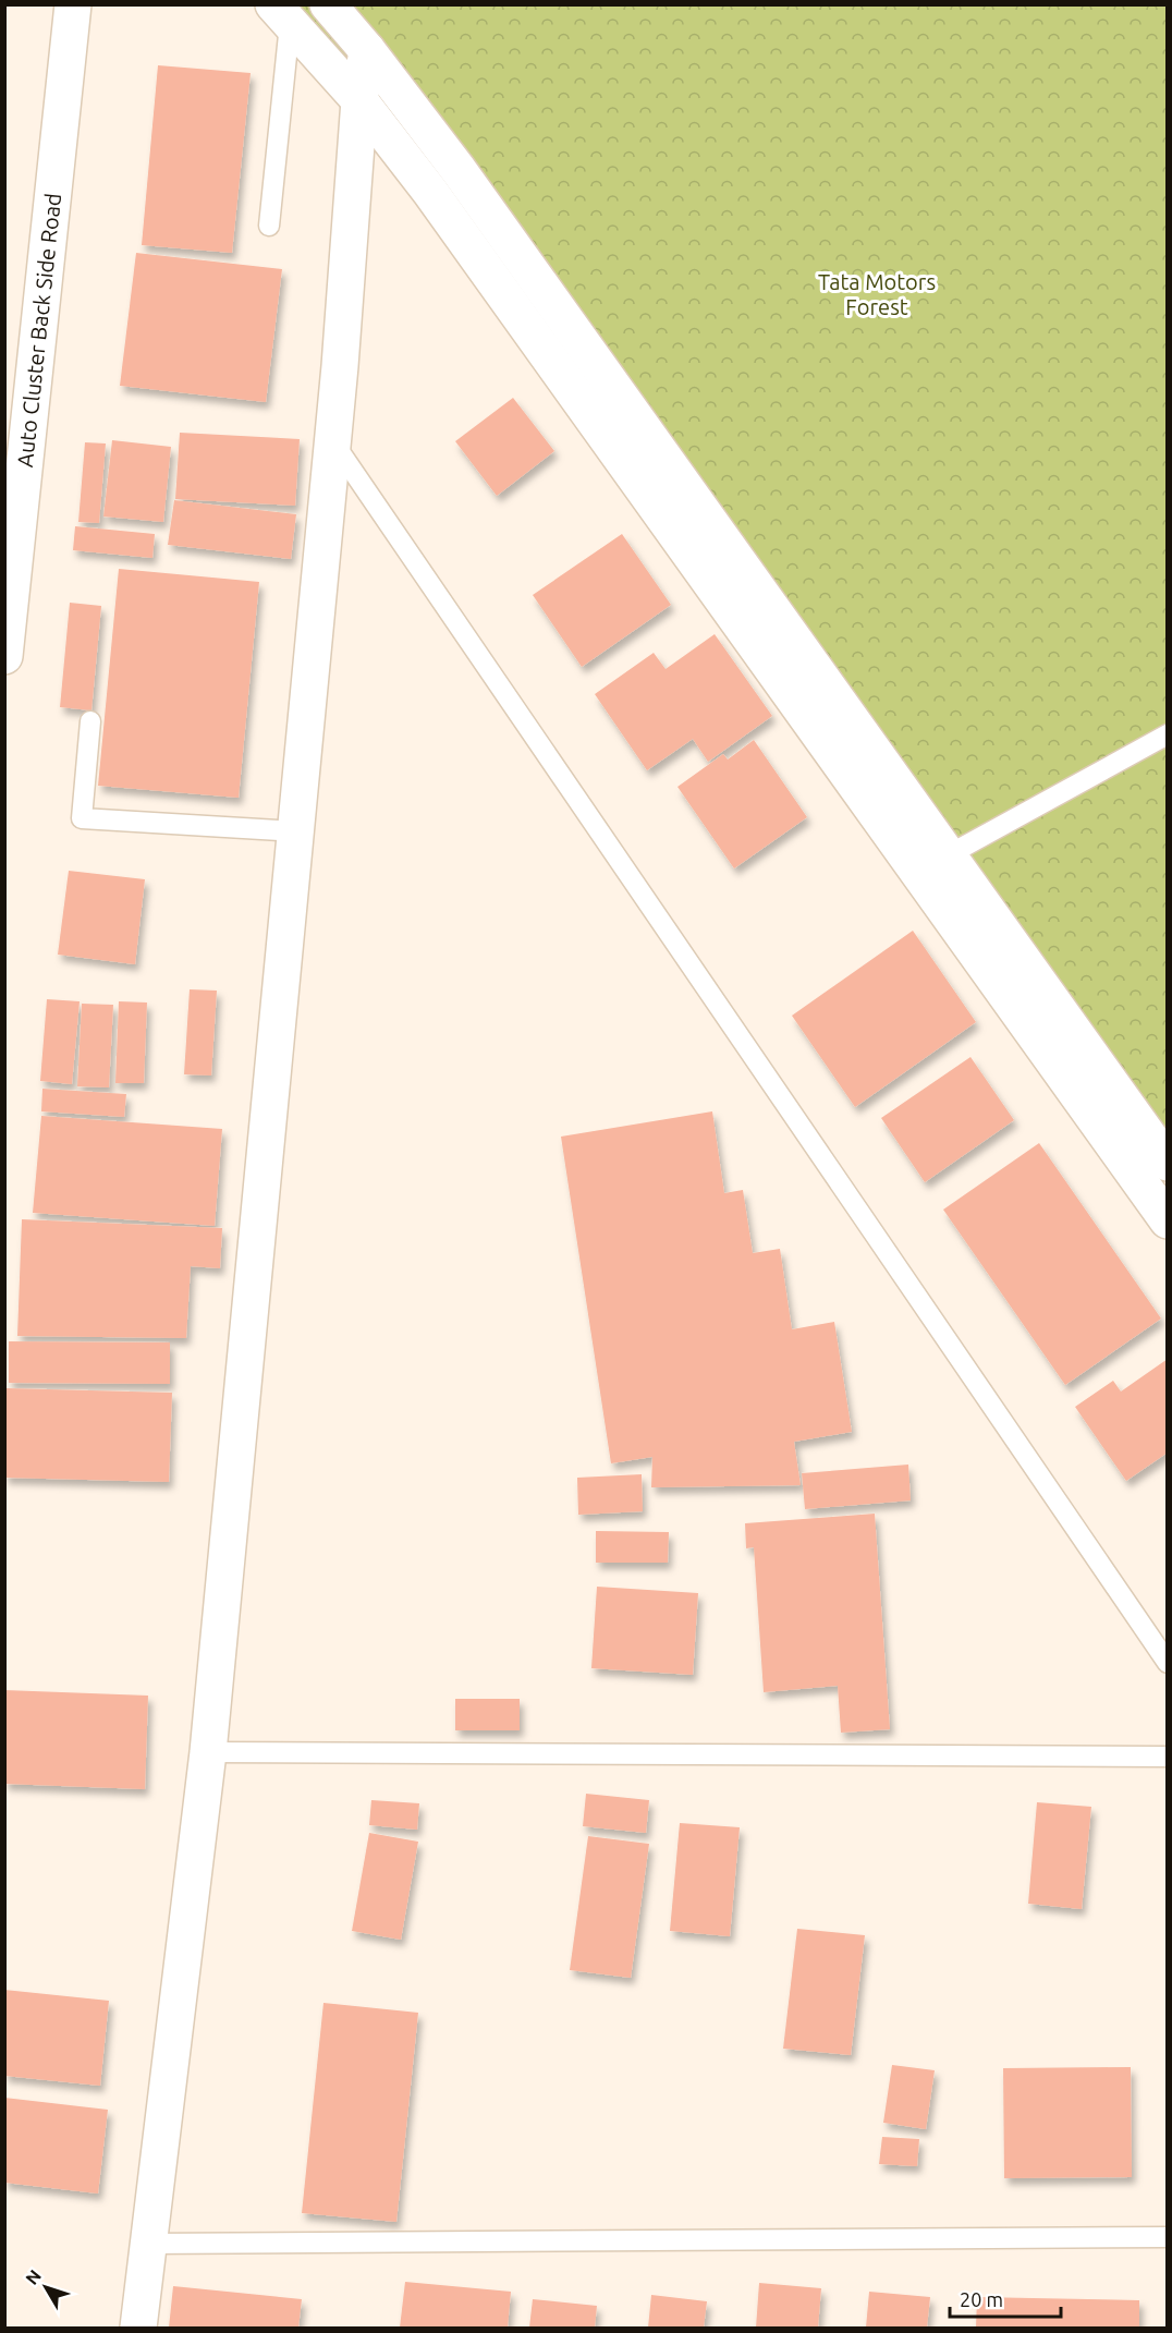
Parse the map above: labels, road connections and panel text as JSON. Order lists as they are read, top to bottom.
{
  "streets": {
    "main road": ["Auto Cluster Back Side Road"]
  },
  "parks": ["Tata Motors Forest"],
  "scale_bar": "20 m",
  "north": "top left"
}
